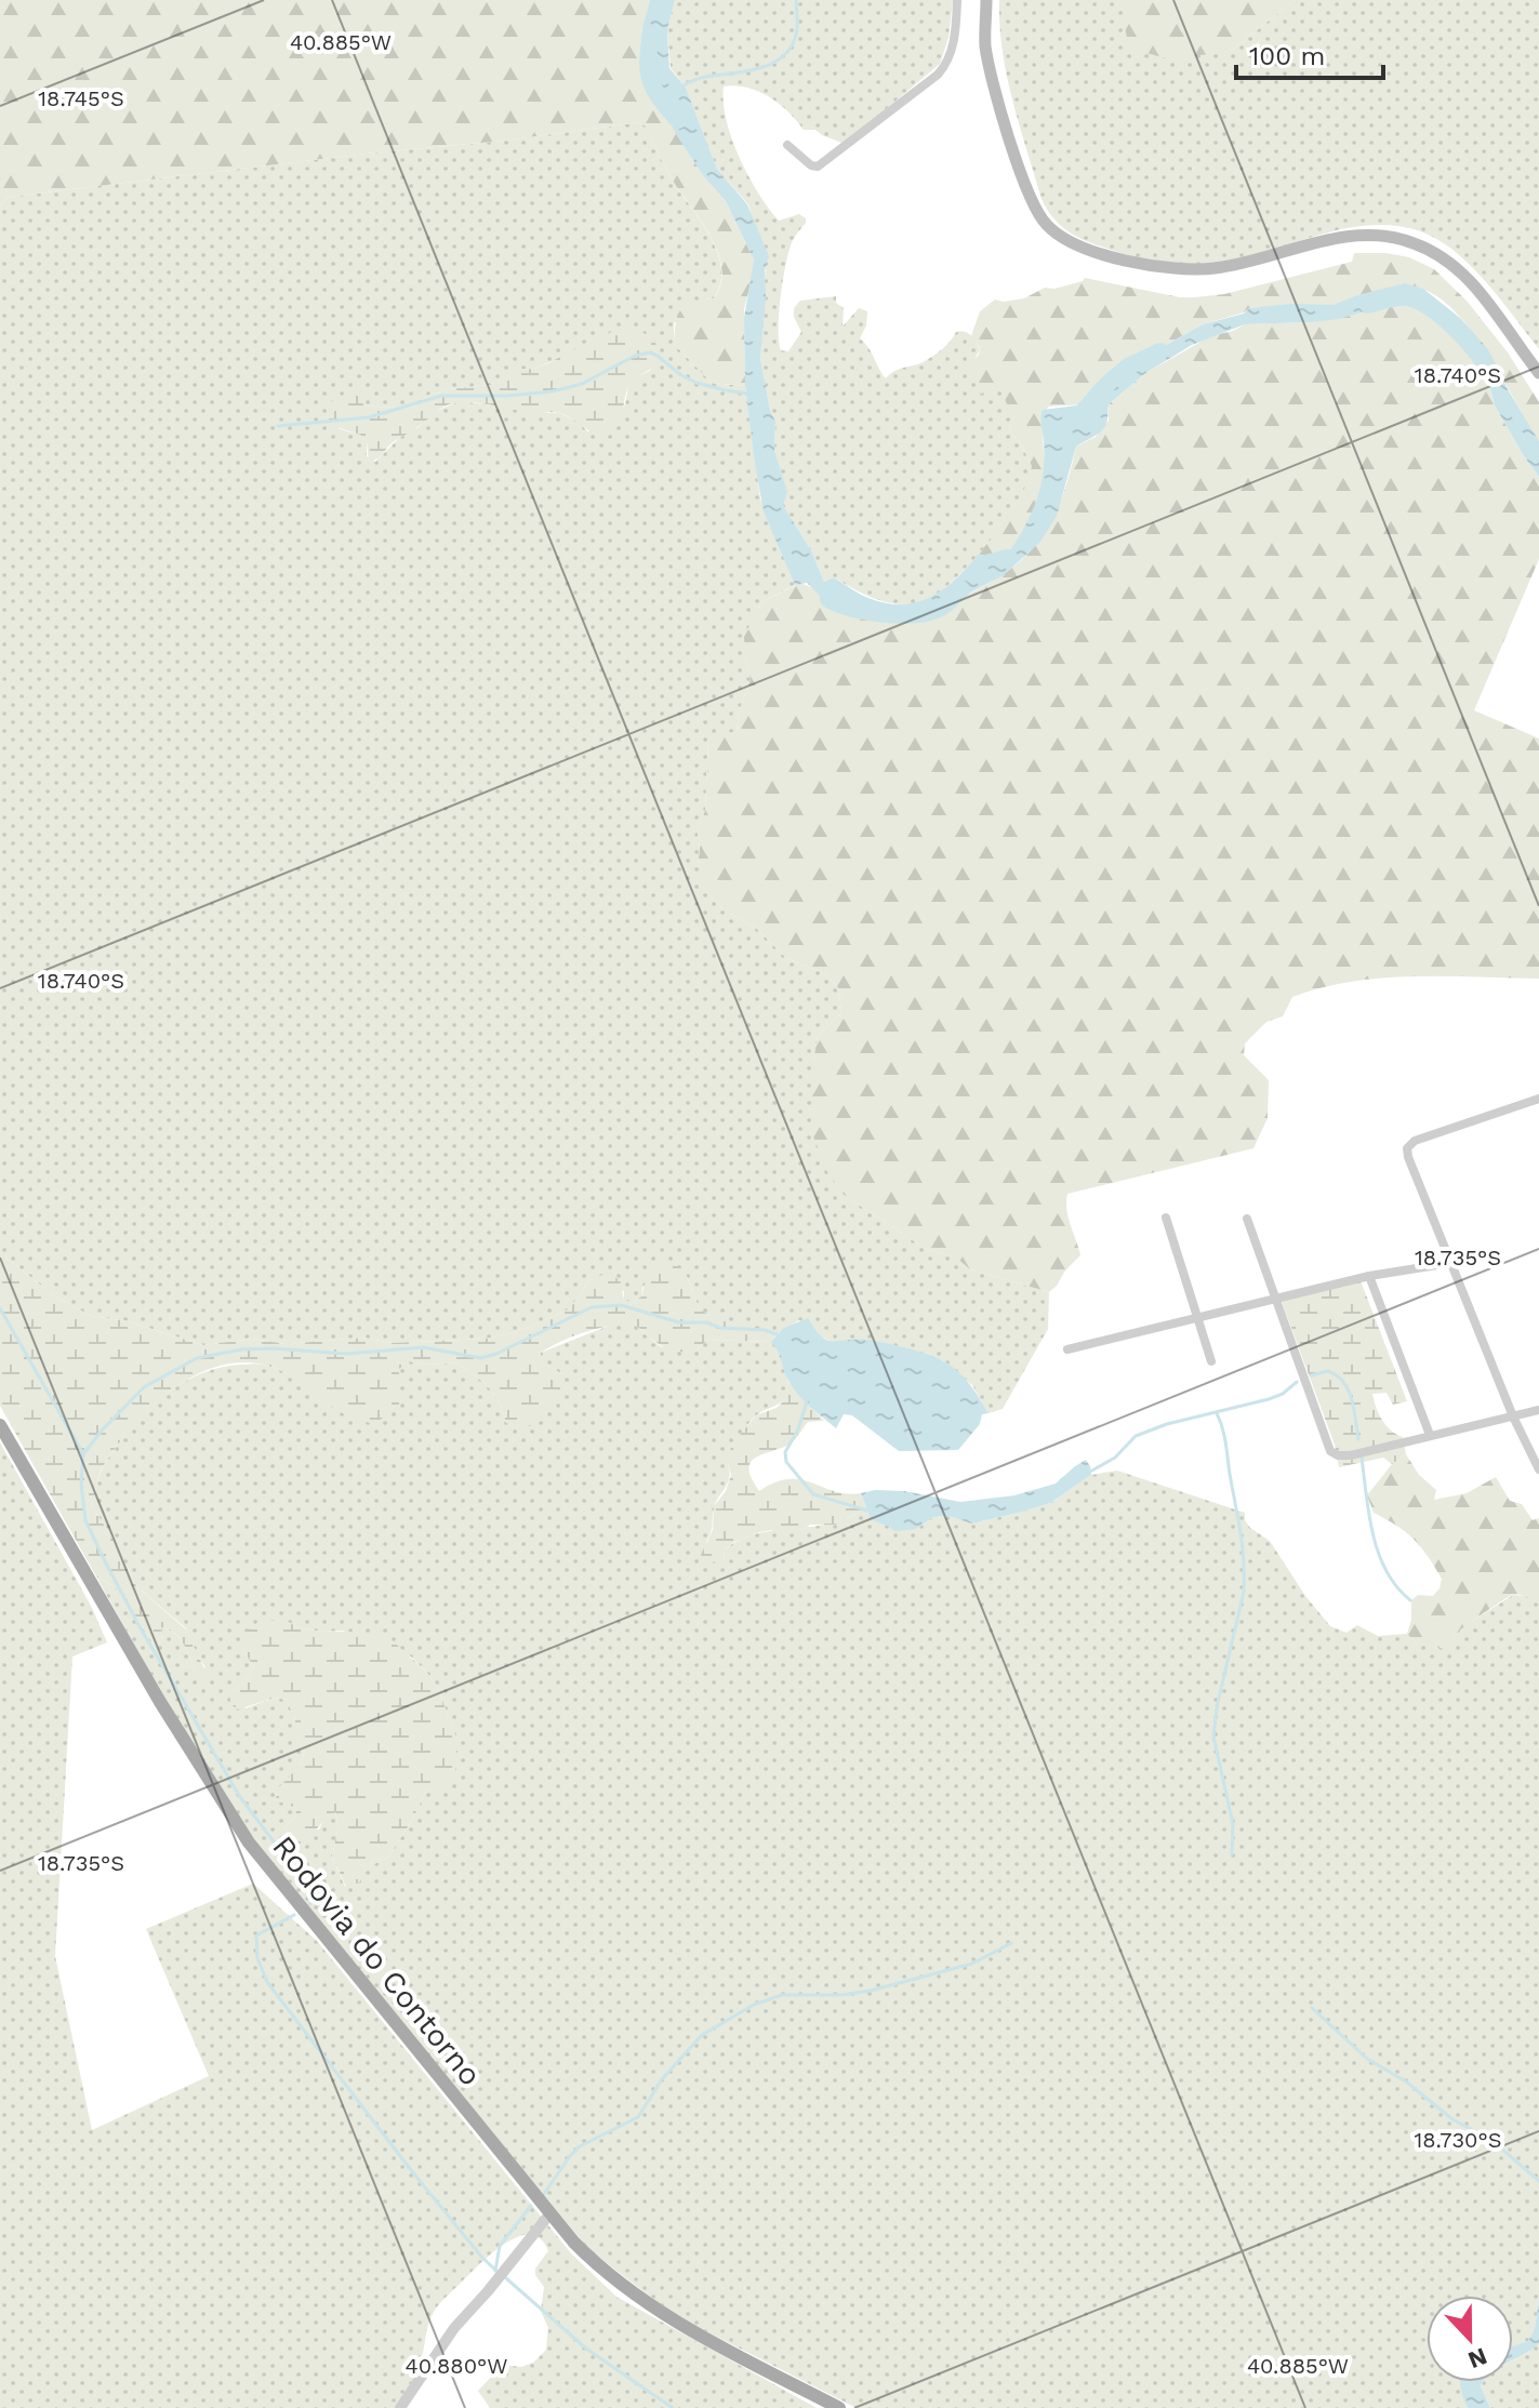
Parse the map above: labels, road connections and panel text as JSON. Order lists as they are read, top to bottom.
{
  "streets": {
    "main road": ["Rodovia do Contorno"]
  },
  "scale_bar": "100 m",
  "north": "bottom",
  "coordinates": [
    "40.885°W",
    "18.745°S",
    "18.740°S",
    "18.735°S",
    "18.730°S",
    "40.880°W"
  ]
}
